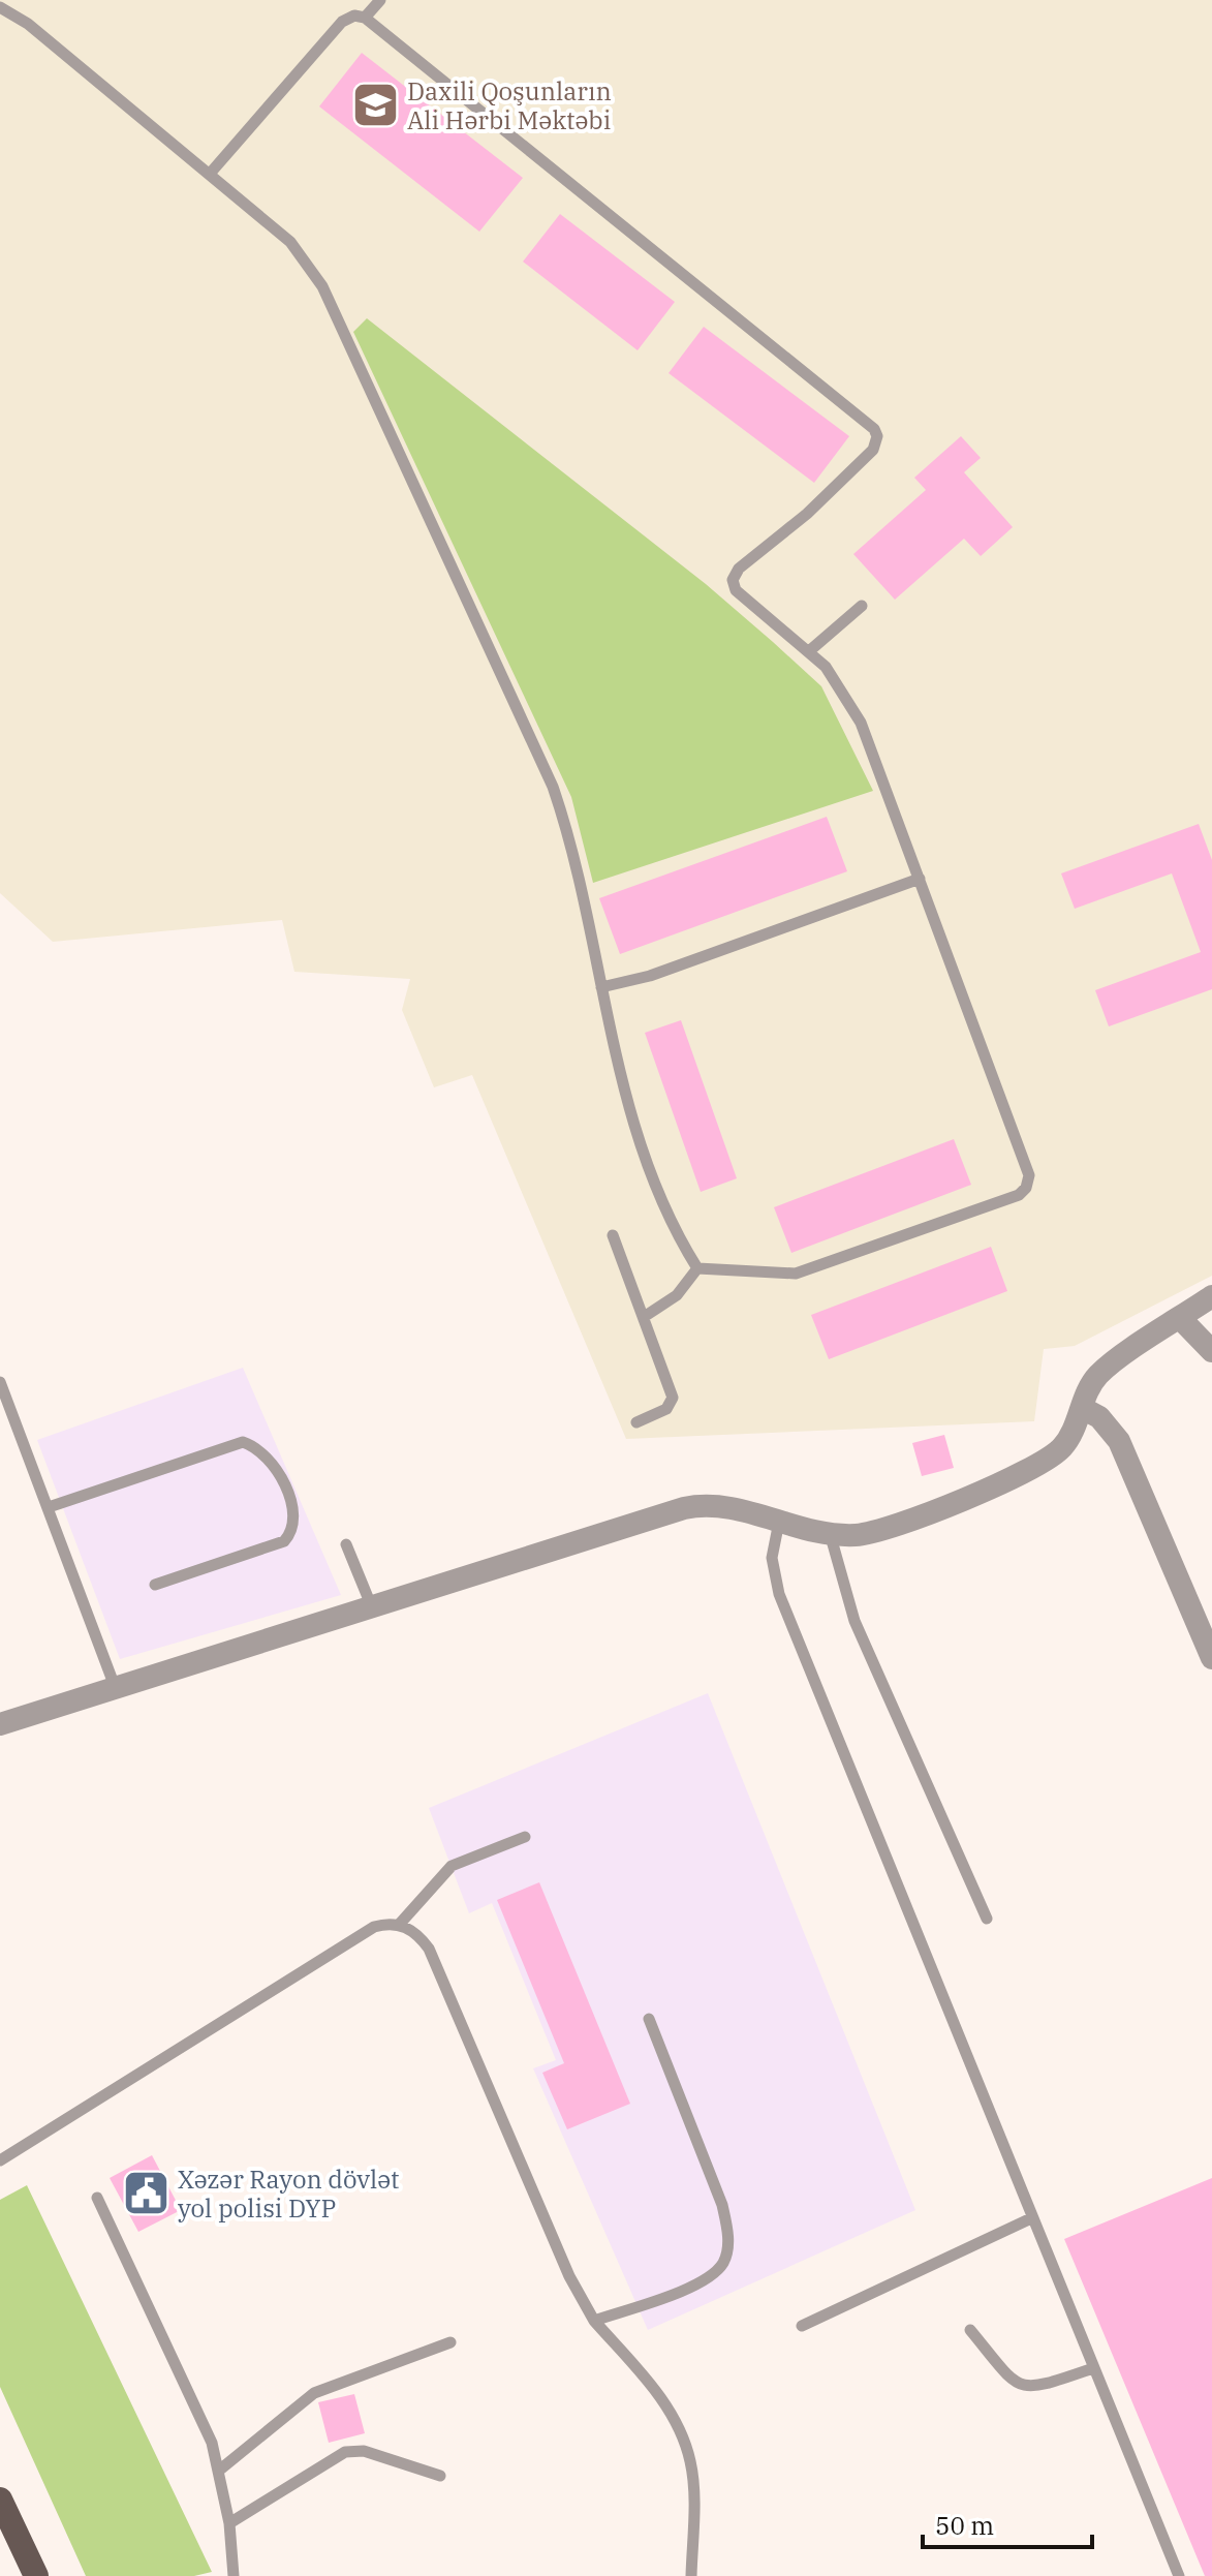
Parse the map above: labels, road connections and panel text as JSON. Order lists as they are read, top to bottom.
{
  "places": {
    "school or university": ["Daxili Qoşunların Ali Hərbi Məktəbi"],
    "public building": ["Xəzər Rayon dövlət yol polisi DYP"]
  },
  "scale_bar": "50 m"
}
